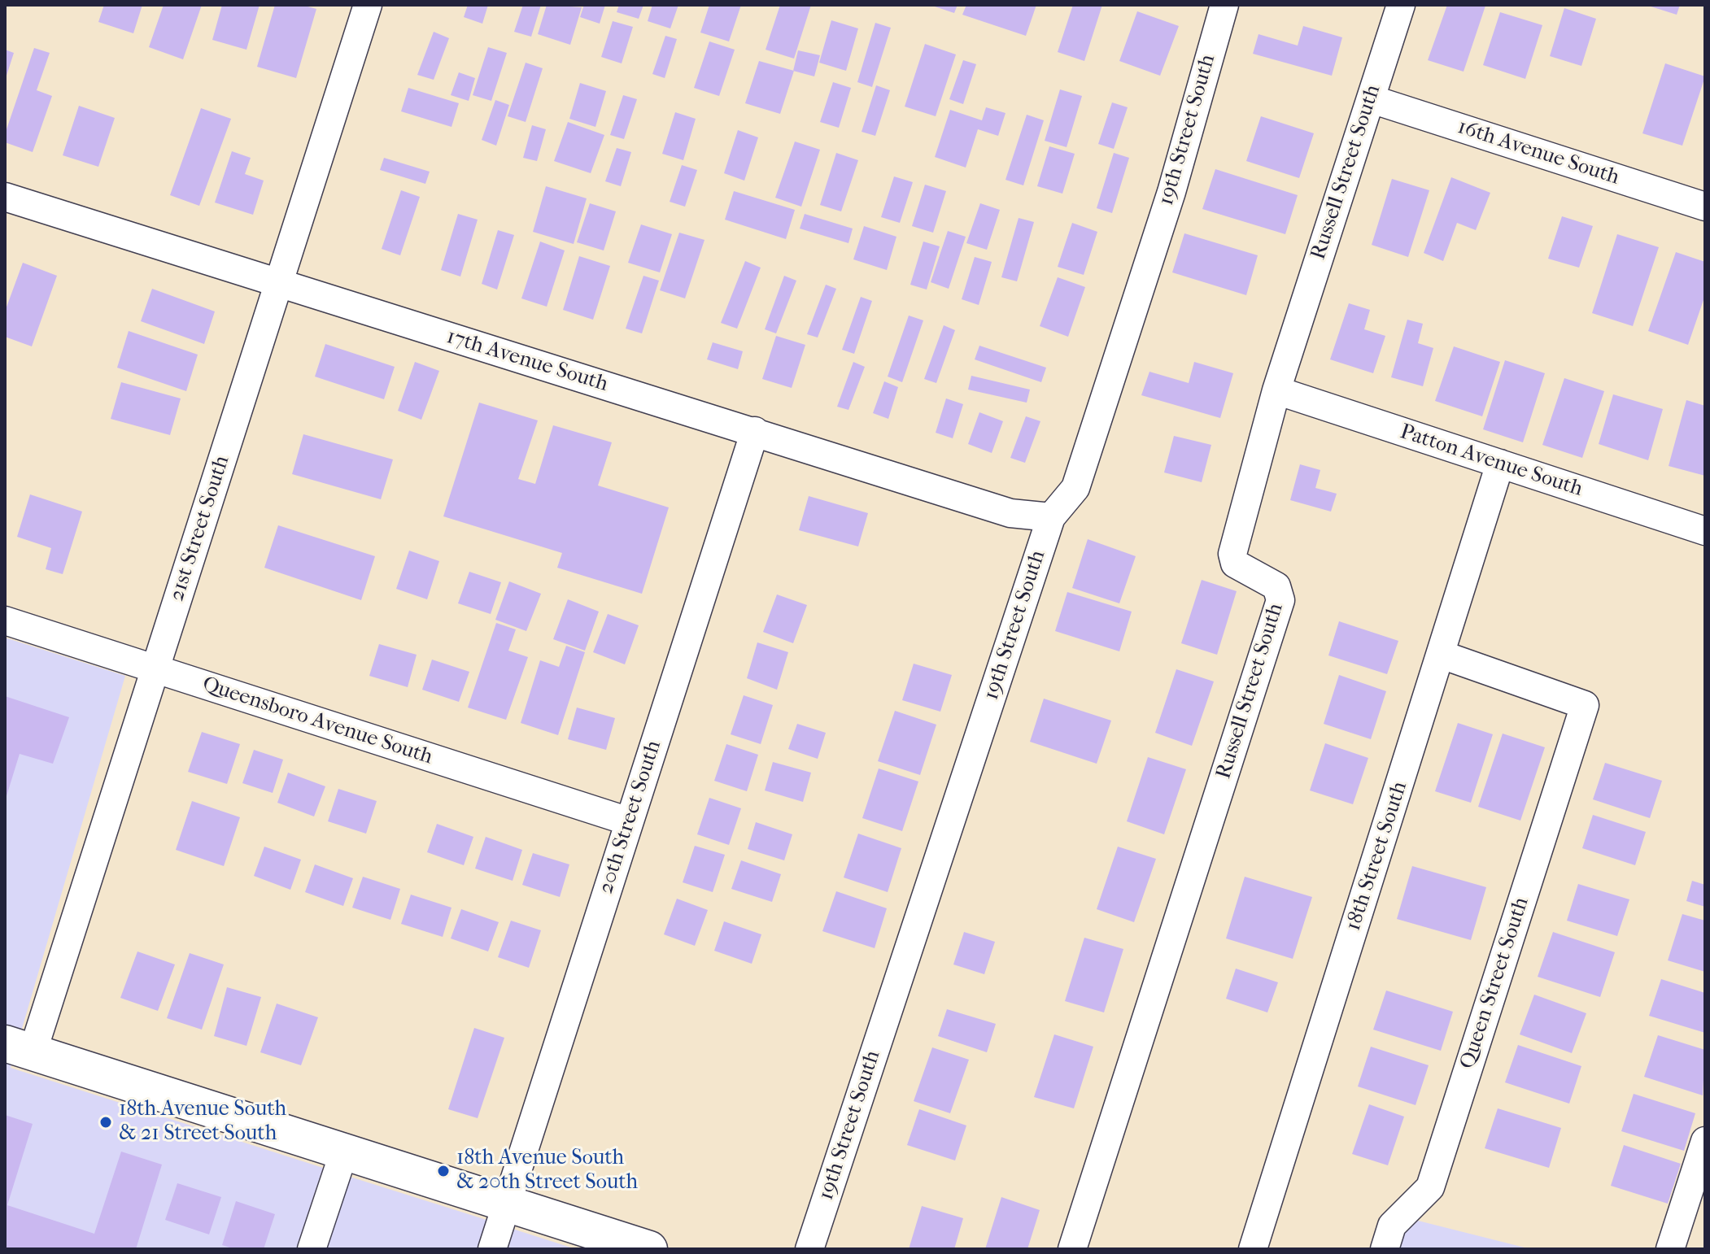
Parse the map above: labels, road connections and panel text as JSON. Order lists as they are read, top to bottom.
{
  "streets": {
    "street": [
      "19th Street South",
      "16th Avenue South",
      "Russell Street South",
      "17th Avenue South",
      "Patton Avenue South",
      "21st Street South",
      "Queensboro Avenue South",
      "20th Street South",
      "18th Street South",
      "Queen Street South"
    ]
  },
  "crossings": [
    ["19th Street South", "17th Avenue South"],
    ["16th Avenue South", "Russell Street South"],
    ["Russell Street South", "Patton Avenue South"],
    ["17th Avenue South", "21st Street South"],
    ["17th Avenue South", "20th Street South"],
    ["Patton Avenue South", "18th Street South"],
    ["21st Street South", "Queensboro Avenue South"],
    ["Queensboro Avenue South", "20th Street South"],
    ["18th Street South", "Queen Street South"]
  ],
  "places": ["18th Avenue South & 21 Street South", "18th Avenue South & 20th Street South"]
}
